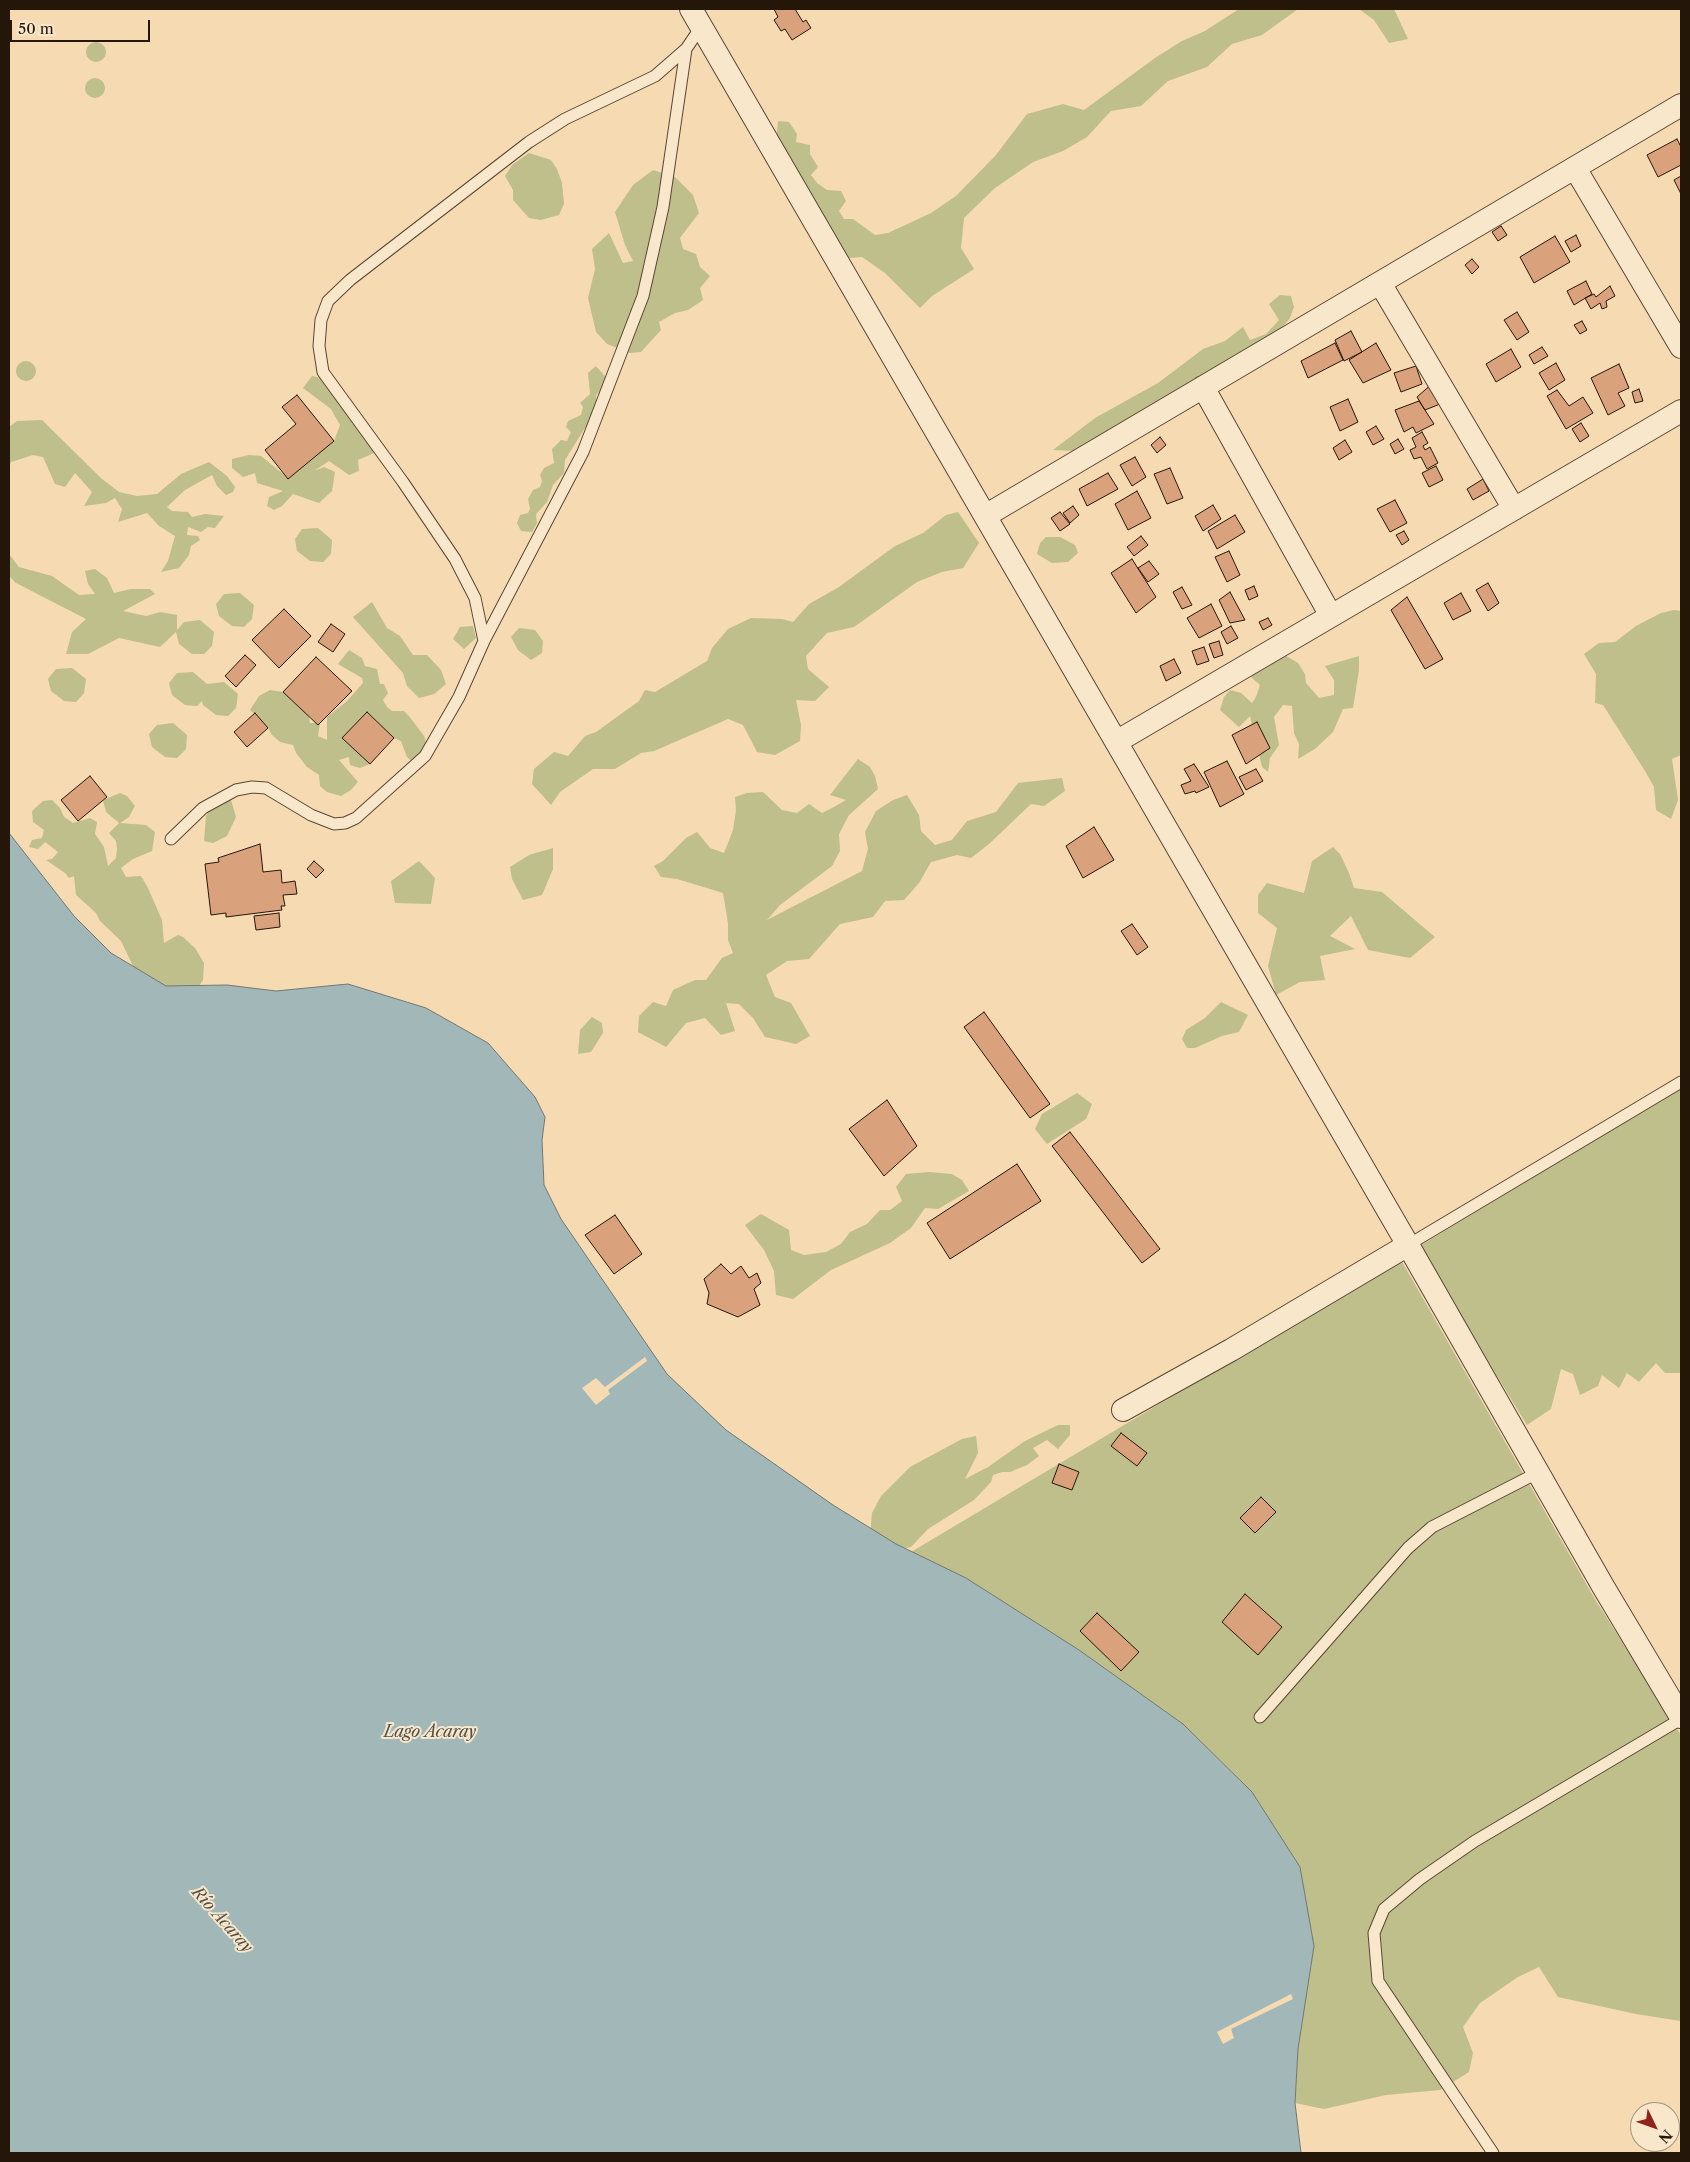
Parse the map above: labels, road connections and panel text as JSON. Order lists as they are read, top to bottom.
{
  "water": ["Lago Acaray", "Río Acaray"],
  "scale_bar": "50 m",
  "north": "bottom right"
}
